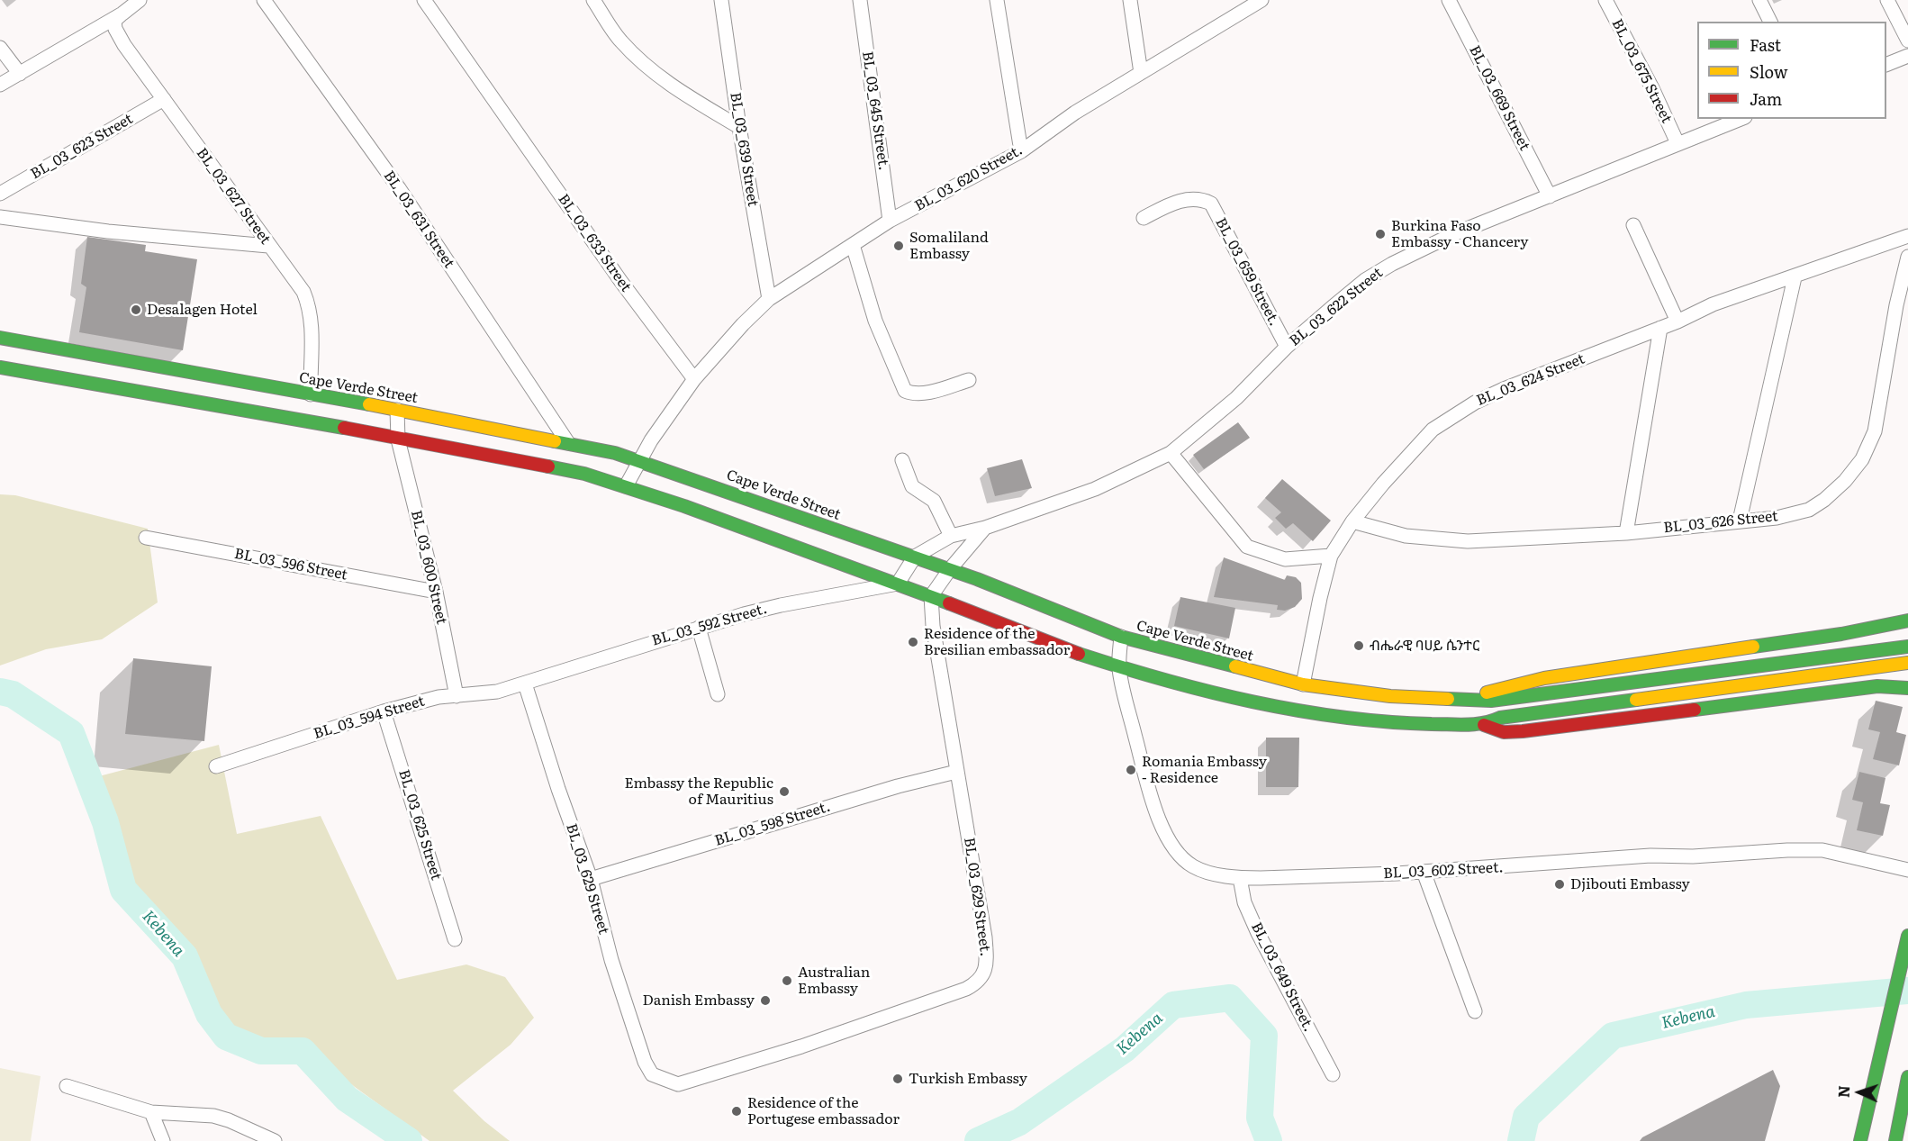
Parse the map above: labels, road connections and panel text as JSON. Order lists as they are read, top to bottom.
{
  "streets": {
    "main road": ["Cape Verde Street"],
    "street": [
      "BL_03_675 Street",
      "BL_03_669 Street",
      "BL_03_645 Street.",
      "BL_03_623 Street",
      "BL_03_639 Street",
      "BL_03_620 Street.",
      "BL_03_627 Street",
      "BL_03_631 Street",
      "BL_03_633 Street",
      "BL_03_659 Street.",
      "BL_03_622 Street",
      "BL_03_624 Street",
      "BL_03_626 Street",
      "BL_03_596 Street",
      "BL_03_600 Street",
      "BL_03_592 Street.",
      "BL_03_594 Street",
      "BL_03_598 Street.",
      "BL_03_625 Street",
      "BL_03_602 Street.",
      "BL_03_629 Street",
      "BL_03_629 Street.",
      "BL_03_649 Street."
    ]
  },
  "crossings": [
    ["BL_03_675 Street", "BL_03_622 Street"],
    ["BL_03_669 Street", "BL_03_622 Street"],
    ["BL_03_645 Street.", "BL_03_620 Street."],
    ["BL_03_623 Street", "BL_03_627 Street"],
    ["BL_03_639 Street", "BL_03_620 Street."],
    ["BL_03_620 Street.", "BL_03_633 Street"],
    ["BL_03_627 Street", "Cape Verde Street"],
    ["BL_03_631 Street", "Cape Verde Street"],
    ["BL_03_659 Street.", "BL_03_622 Street"],
    ["BL_03_622 Street", "Cape Verde Street"],
    ["BL_03_624 Street", "Cape Verde Street"],
    ["BL_03_624 Street", "BL_03_626 Street"],
    ["Cape Verde Street", "BL_03_600 Street"],
    ["Cape Verde Street", "BL_03_602 Street."],
    ["BL_03_596 Street", "BL_03_600 Street"],
    ["BL_03_600 Street", "BL_03_594 Street"],
    ["BL_03_592 Street.", "BL_03_594 Street"],
    ["BL_03_592 Street.", "BL_03_629 Street"],
    ["BL_03_594 Street", "BL_03_625 Street"],
    ["BL_03_594 Street", "BL_03_629 Street"],
    ["BL_03_598 Street.", "BL_03_629 Street"],
    ["BL_03_598 Street.", "BL_03_629 Street."],
    ["BL_03_602 Street.", "BL_03_649 Street."],
    ["BL_03_629 Street", "BL_03_629 Street."]
  ],
  "water": ["Kebena"],
  "places": [
    "Burkina Faso Embassy - Chancery",
    "Somaliland Embassy",
    "Desalagen Hotel",
    "Residence of the Bresilian embassador",
    "ብሔራዊ ባሀይ ሴንተር",
    "Romania Embassy - Residence",
    "Embassy the Republic of Mauritius",
    "Djibouti Embassy",
    "Australian Embassy",
    "Danish Embassy",
    "Turkish Embassy",
    "Residence of the Portugese embassador"
  ],
  "legend": ["Fast", "Slow", "Jam"],
  "north": "left"
}
